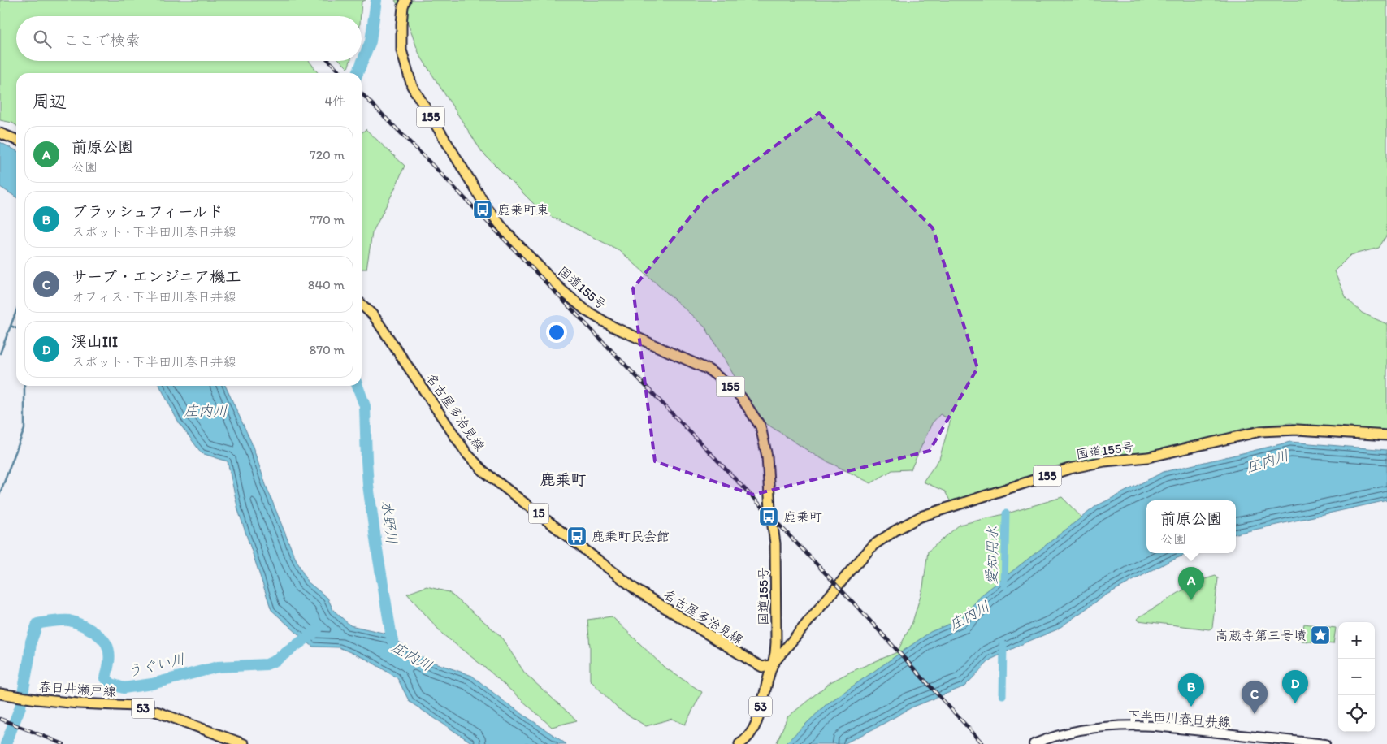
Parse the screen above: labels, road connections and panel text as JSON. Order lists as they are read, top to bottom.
{
  "streets": {
    "main road": [
      "155",
      "国道155号",
      "名古屋多治見線",
      "15",
      "春日井瀬戸線",
      "53",
      "下半田川春日井線"
    ]
  },
  "crossings": [
    ["国道155号", "名古屋多治見線"],
    ["国道155号", "53"],
    ["名古屋多治見線", "53"]
  ],
  "districts": ["鹿乗町"],
  "water": [
    "庄内川",
    "水野川",
    "愛知用水",
    "うぐい川"
  ],
  "places": {
    "bus stop": ["鹿乗町東", "鹿乗町", "鹿乗町民会館"],
    "place": ["高蔵寺第三号墳"]
  },
  "page": {
    "search": "ここで検索",
    "heading": ["周辺", "4件"],
    "list": [
      {
        "mark": "A",
        "name": "前原公園",
        "note": "公園",
        "value": "720 m"
      },
      {
        "mark": "B",
        "name": "ブラッシュフィールド",
        "note": "スポット · 下半田川春日井線",
        "value": "770 m"
      },
      {
        "mark": "C",
        "name": "サーブ・エンジニア機工",
        "note": "オフィス · 下半田川春日井線",
        "value": "840 m"
      },
      {
        "mark": "D",
        "name": "渓山III",
        "note": "スポット · 下半田川春日井線",
        "value": "870 m"
      }
    ],
    "popup": ["前原公園", "公園"],
    "pins": [
      "A",
      "D",
      "B",
      "C"
    ],
    "map_buttons": ["+", "−"]
  }
}
